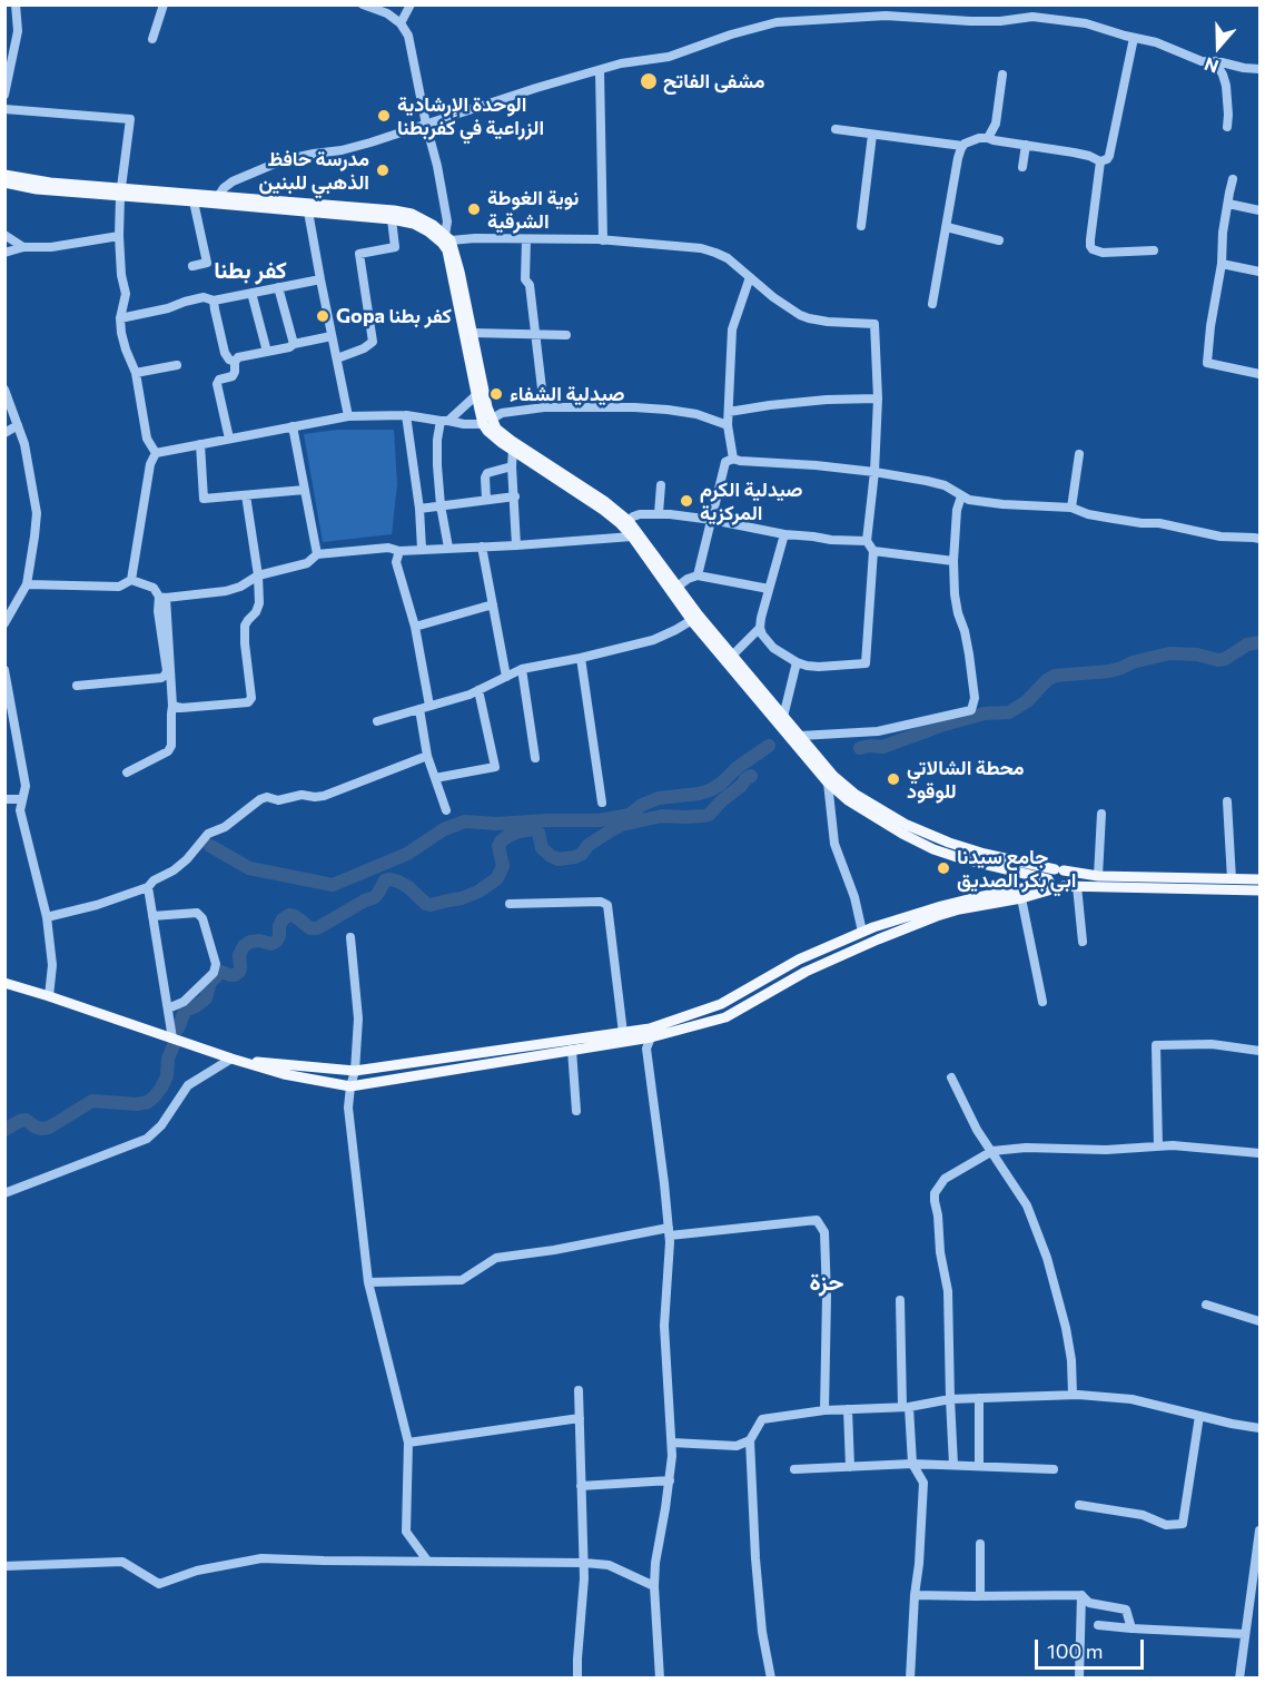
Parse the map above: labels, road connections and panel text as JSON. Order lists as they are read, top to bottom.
{
  "districts": ["كفر بطنا", "حزة"],
  "places": [
    "مشفى الفاتح",
    "الوحدة الإرشادية الزراعية في كفربطنا",
    "مدرسة حافظ الذهبي للبنين",
    "نوية الغوطة الشرقية",
    "Gopa كفر بطنا",
    "صيدلية الشفاء",
    "صيدلية الكرم المركزية",
    "محطة الشالاتي للوقود",
    "جامع سيدنا ابي بكر الصديق"
  ],
  "scale_bar": "100 m",
  "north": "bottom"
}
